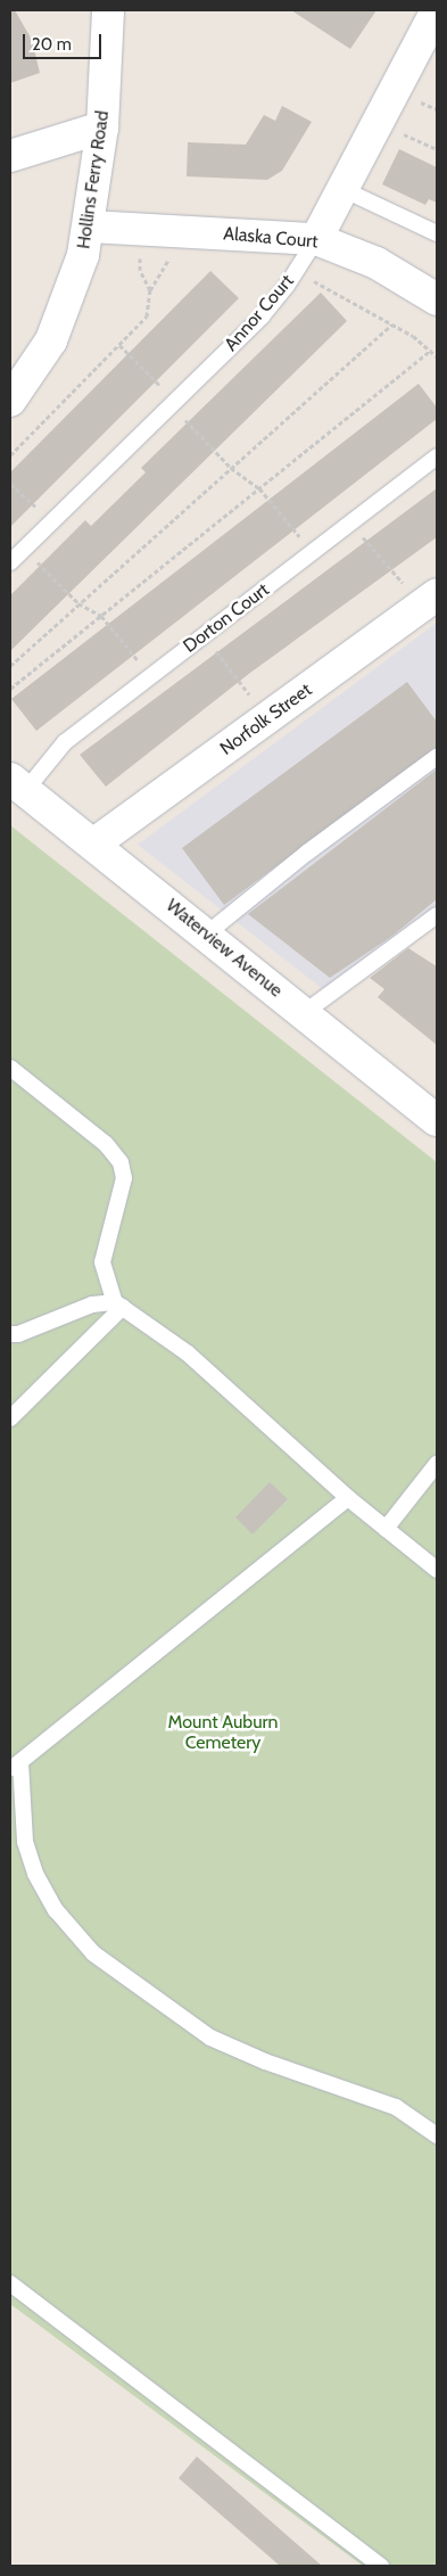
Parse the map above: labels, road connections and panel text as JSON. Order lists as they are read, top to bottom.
{
  "streets": {
    "street": [
      "Hollins Ferry Road",
      "Alaska Court",
      "Annor Court",
      "Norfolk Street",
      "Waterview Avenue"
    ],
    "lane": ["Dorton Court"]
  },
  "crossings": [
    ["Hollins Ferry Road", "Alaska Court"],
    ["Alaska Court", "Annor Court"],
    ["Dorton Court", "Waterview Avenue"],
    ["Norfolk Street", "Waterview Avenue"]
  ],
  "parks": ["Mount Auburn Cemetery"],
  "scale_bar": "20 m"
}
